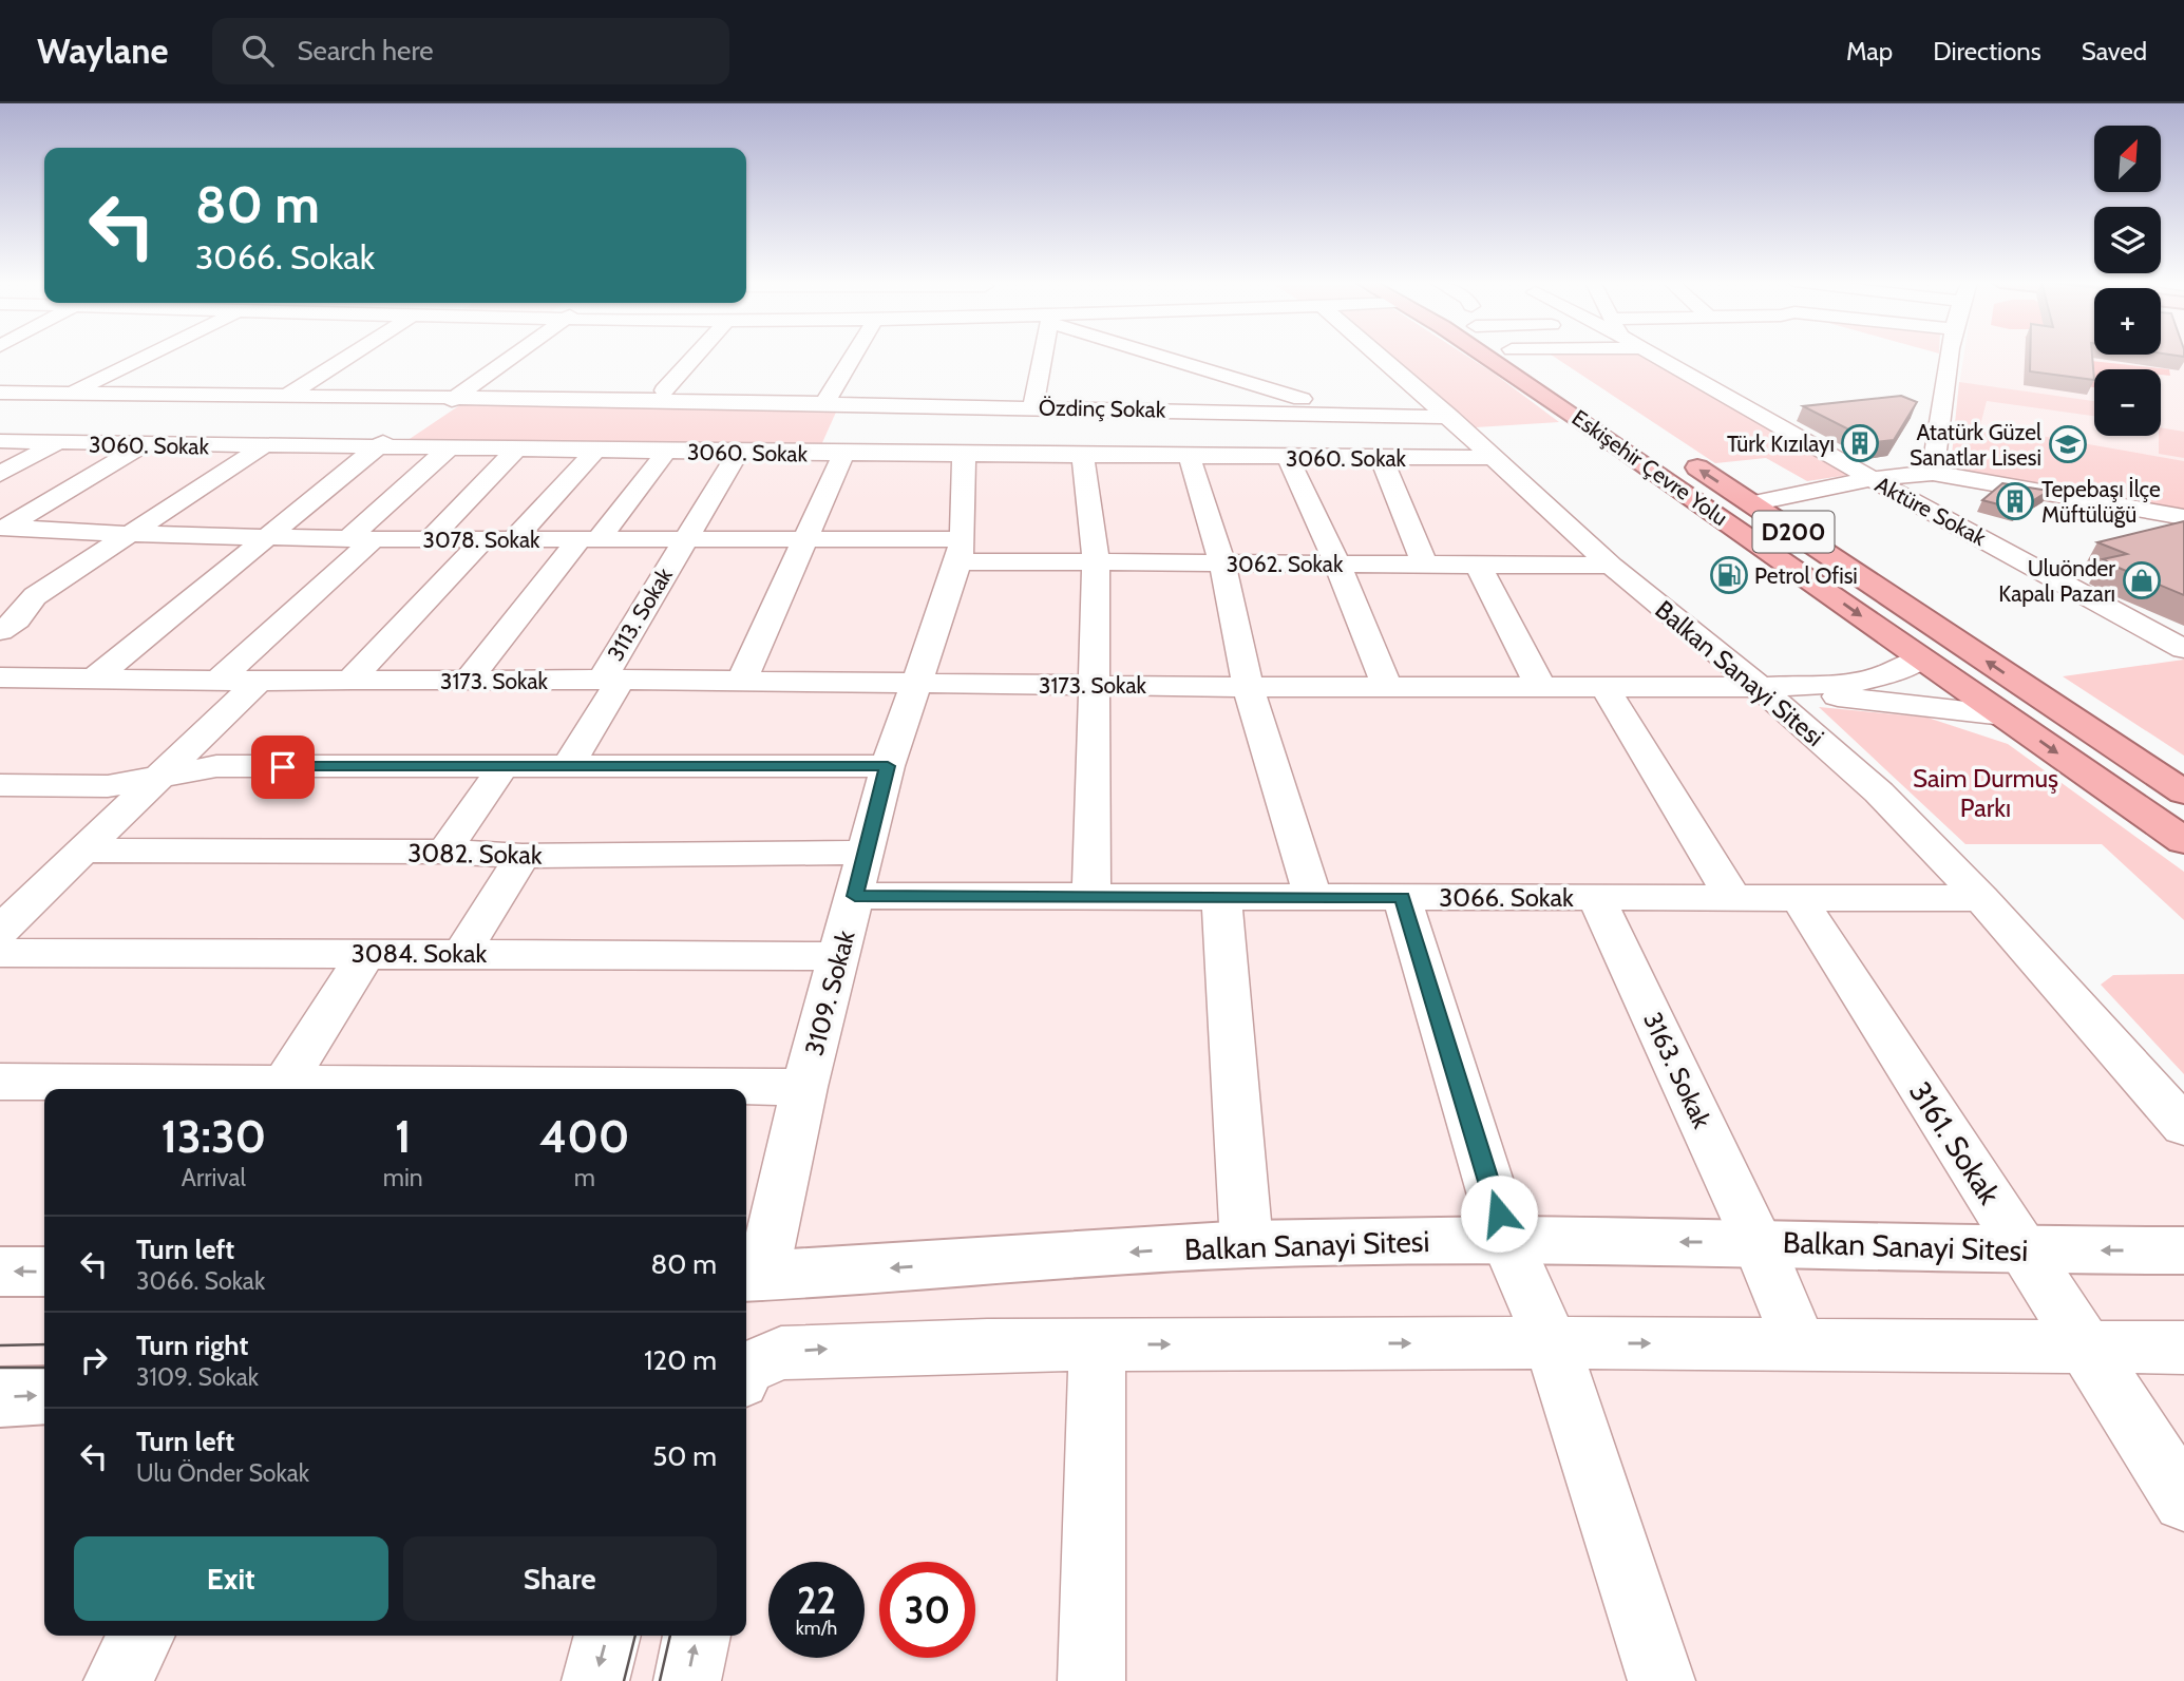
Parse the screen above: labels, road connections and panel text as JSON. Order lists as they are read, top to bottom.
{
  "streets": {
    "highway": ["Eskişehir Çevre Yolu", "D200"],
    "street": [
      "Özdinç Sokak",
      "3060. Sokak",
      "Aktüre Sokak",
      "3078. Sokak",
      "3062. Sokak",
      "3113. Sokak",
      "Balkan Sanayi Sitesi",
      "3173. Sokak",
      "3082. Sokak",
      "3066. Sokak",
      "3084. Sokak",
      "3109. Sokak",
      "3163. Sokak",
      "3161. Sokak"
    ]
  },
  "crossings": [
    ["3060. Sokak", "3113. Sokak"],
    ["3060. Sokak", "Balkan Sanayi Sitesi"],
    ["3060. Sokak", "3109. Sokak"],
    ["Eskişehir Çevre Yolu", "3173. Sokak"],
    ["3078. Sokak", "3062. Sokak"],
    ["3078. Sokak", "3113. Sokak"],
    ["3078. Sokak", "3109. Sokak"],
    ["3062. Sokak", "Balkan Sanayi Sitesi"],
    ["3062. Sokak", "3109. Sokak"],
    ["3113. Sokak", "3173. Sokak"],
    ["Balkan Sanayi Sitesi", "3173. Sokak"],
    ["Balkan Sanayi Sitesi", "3066. Sokak"],
    ["Balkan Sanayi Sitesi", "3109. Sokak"],
    ["Balkan Sanayi Sitesi", "3163. Sokak"],
    ["Balkan Sanayi Sitesi", "3161. Sokak"],
    ["3173. Sokak", "3109. Sokak"],
    ["3082. Sokak", "3109. Sokak"],
    ["3066. Sokak", "3109. Sokak"],
    ["3066. Sokak", "3163. Sokak"],
    ["3066. Sokak", "3161. Sokak"],
    ["3084. Sokak", "3109. Sokak"]
  ],
  "parks": ["Saim Durmuş Parkı"],
  "places": {
    "building": ["Türk Kızılayı", "Tepebaşı İlçe Müftülüğü"],
    "school or university": ["Atatürk Güzel Sanatlar Lisesi"],
    "fuel station": ["Petrol Ofisi"],
    "shop": ["Uluönder Kapalı Pazarı"]
  },
  "north": "top right",
  "page": {
    "header": "Waylane",
    "search": "Search here",
    "nav": ["Map", "Directions", "Saved"],
    "map_buttons": ["+", "−"],
    "turn": ["80 m", "3066. Sokak"],
    "eta": [
      "13:30",
      "Arrival",
      "1",
      "min",
      "400",
      "m"
    ],
    "list": [
      {
        "name": "Turn left",
        "note": "3066. Sokak",
        "value": "80 m"
      },
      {
        "name": "Turn right",
        "note": "3109. Sokak",
        "value": "120 m"
      },
      {
        "name": "Turn left",
        "note": "Ulu Önder Sokak",
        "value": "50 m"
      }
    ],
    "buttons": ["Exit", "Share"],
    "speed": "22 km/h",
    "limit": "30"
  }
}
